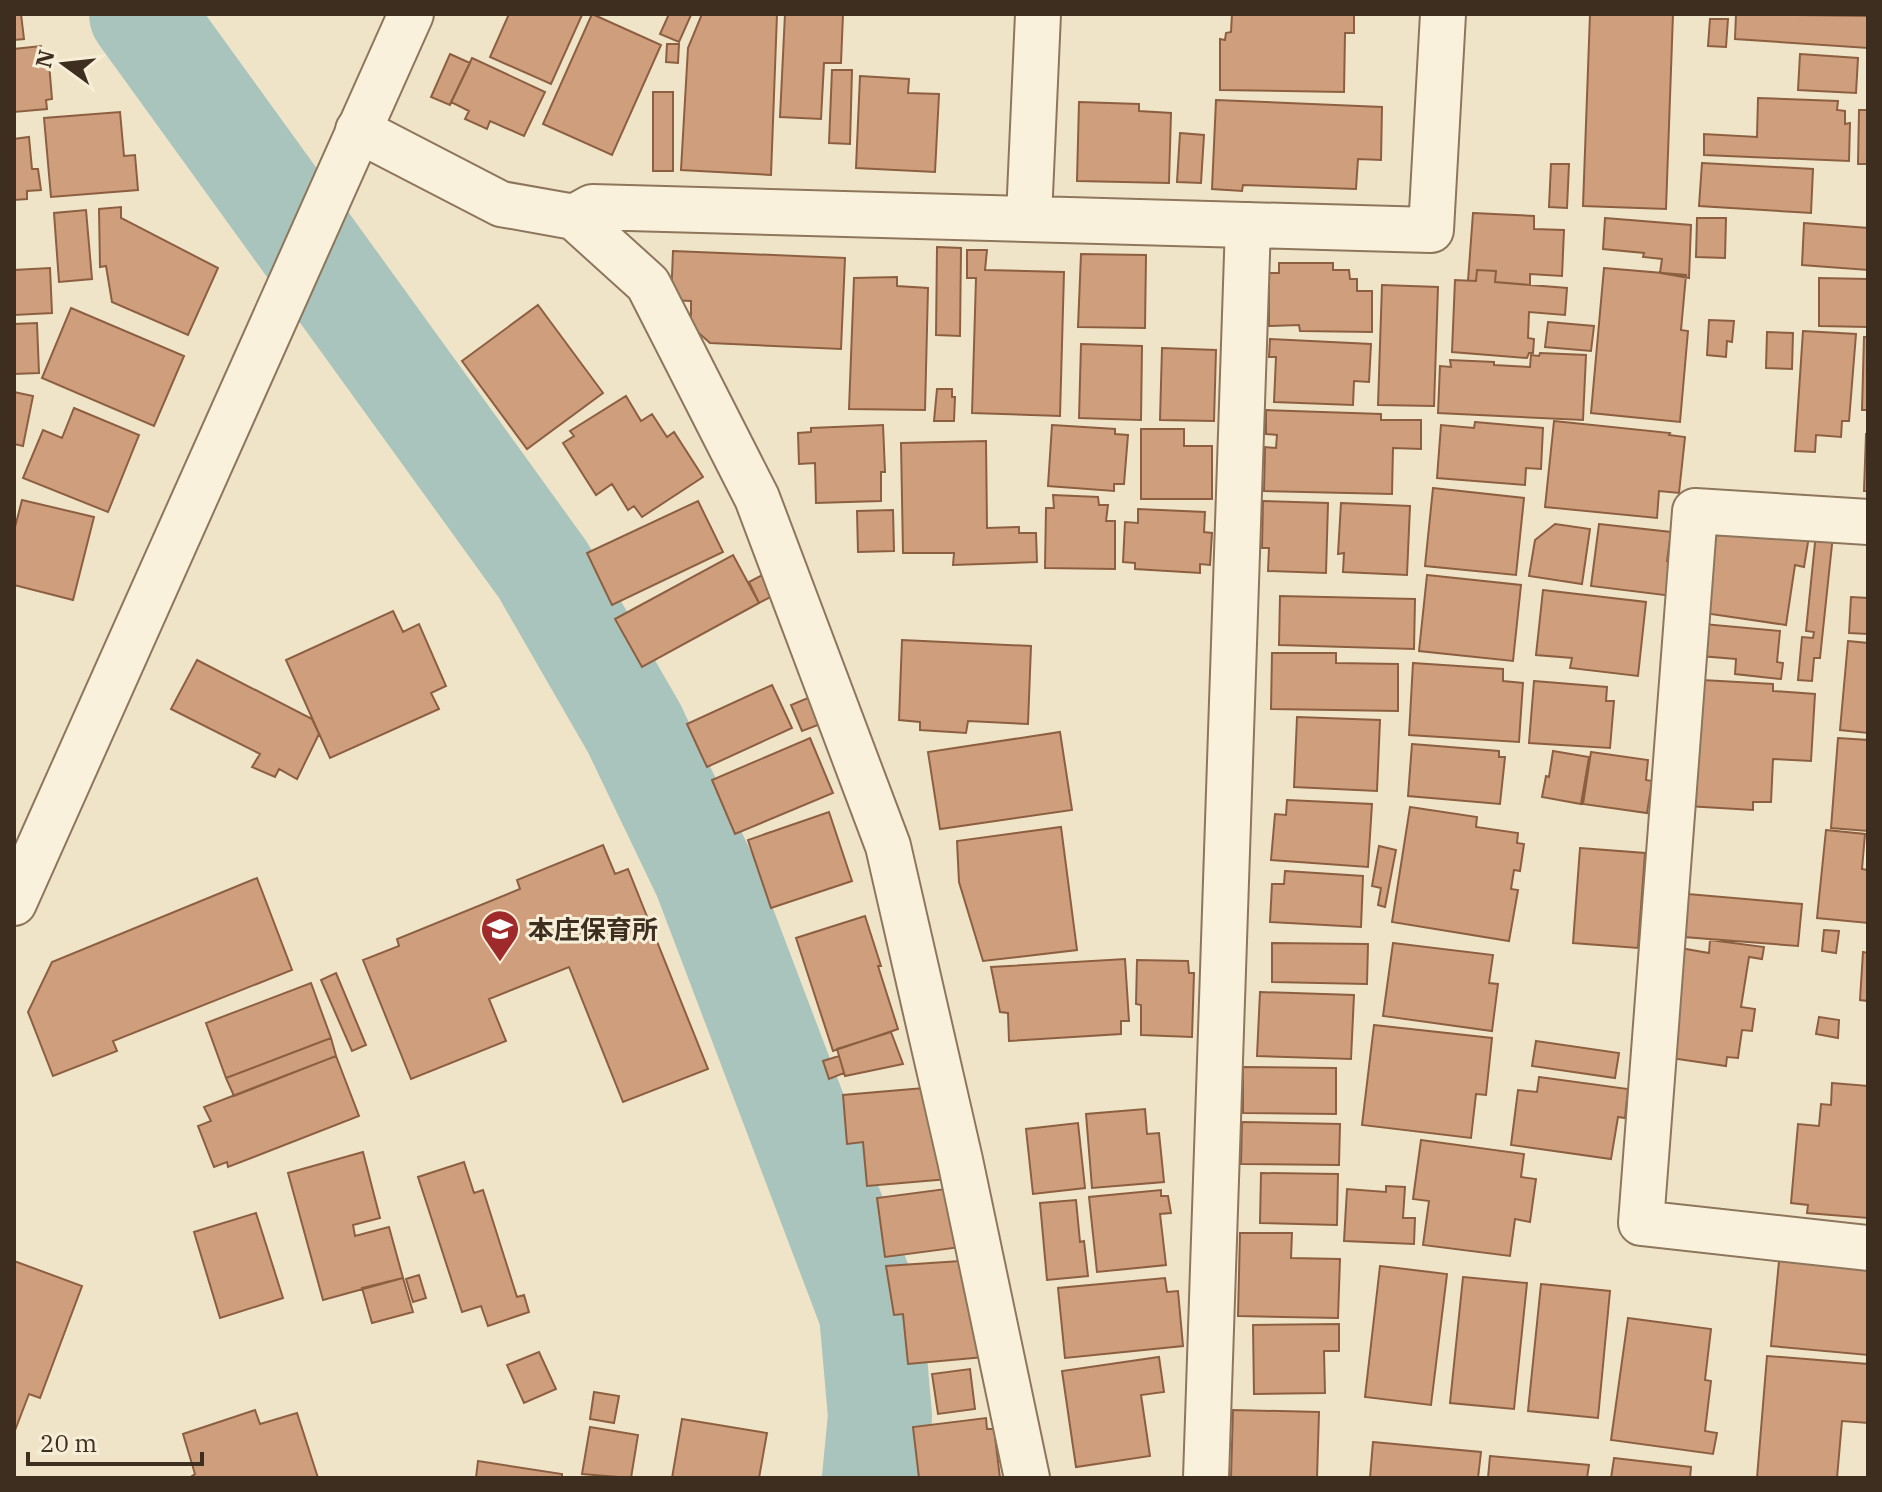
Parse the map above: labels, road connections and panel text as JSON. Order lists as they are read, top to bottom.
{
  "places": {
    "school or university": ["本庄保育所"]
  },
  "scale_bar": "20 m",
  "north": "left"
}
